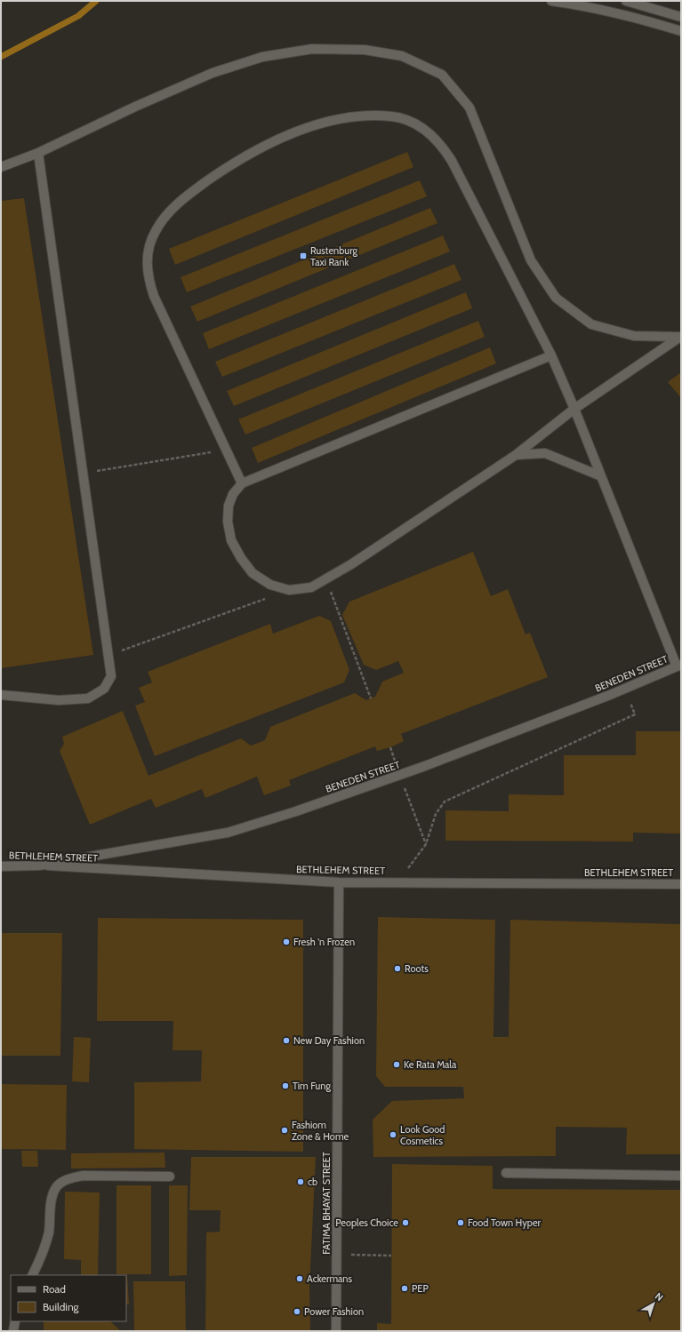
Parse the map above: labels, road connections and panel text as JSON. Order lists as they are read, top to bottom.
{
  "streets": {
    "street": ["BENEDEN STREET", "BETHLEHEM STREET", "FATIMA BHAYAT STREET"]
  },
  "crossings": [
    ["BENEDEN STREET", "BETHLEHEM STREET"],
    ["BETHLEHEM STREET", "FATIMA BHAYAT STREET"]
  ],
  "places": {
    "transit": ["Rustenburg Taxi Rank"],
    "other": [
      "Fresh 'n Frozen",
      "Roots",
      "New Day Fashion",
      "Ke Rata Mala",
      "Tim Fung",
      "Fashiom Zone & Home",
      "Look Good Cosmetics",
      "cb",
      "Peoples Choice",
      "Food Town Hyper",
      "Ackermans",
      "PEP",
      "Power Fashion"
    ]
  },
  "legend": ["Road", "Building"],
  "north": "top right"
}
